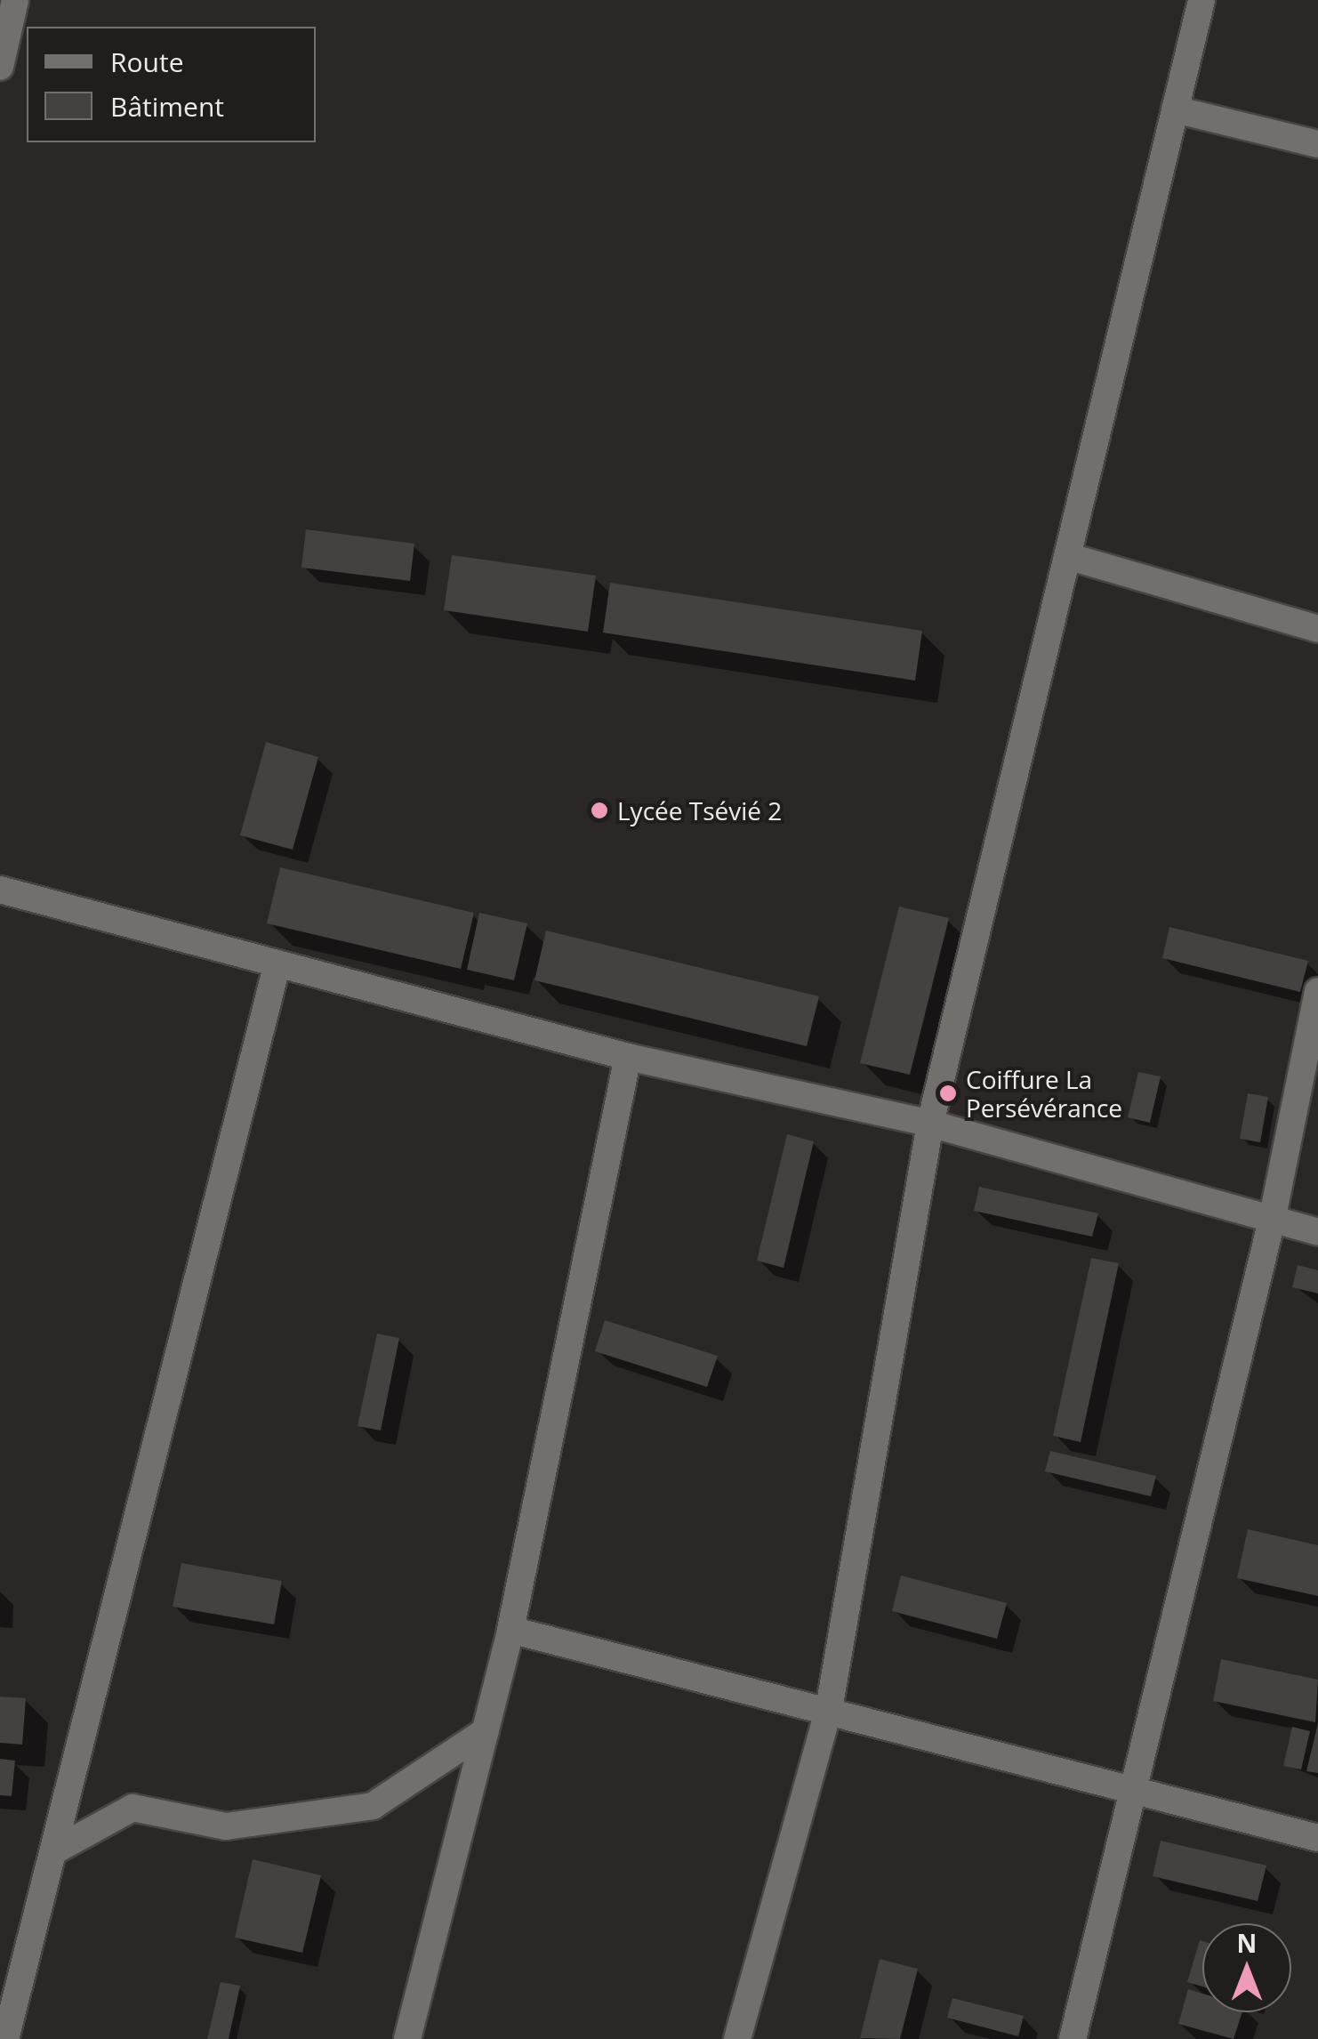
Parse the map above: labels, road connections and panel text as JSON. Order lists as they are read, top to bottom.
{
  "places": ["Lycée Tsévié 2", "Coiffure La Persévérance"],
  "legend": ["Route", "Bâtiment"],
  "north": "top"
}
